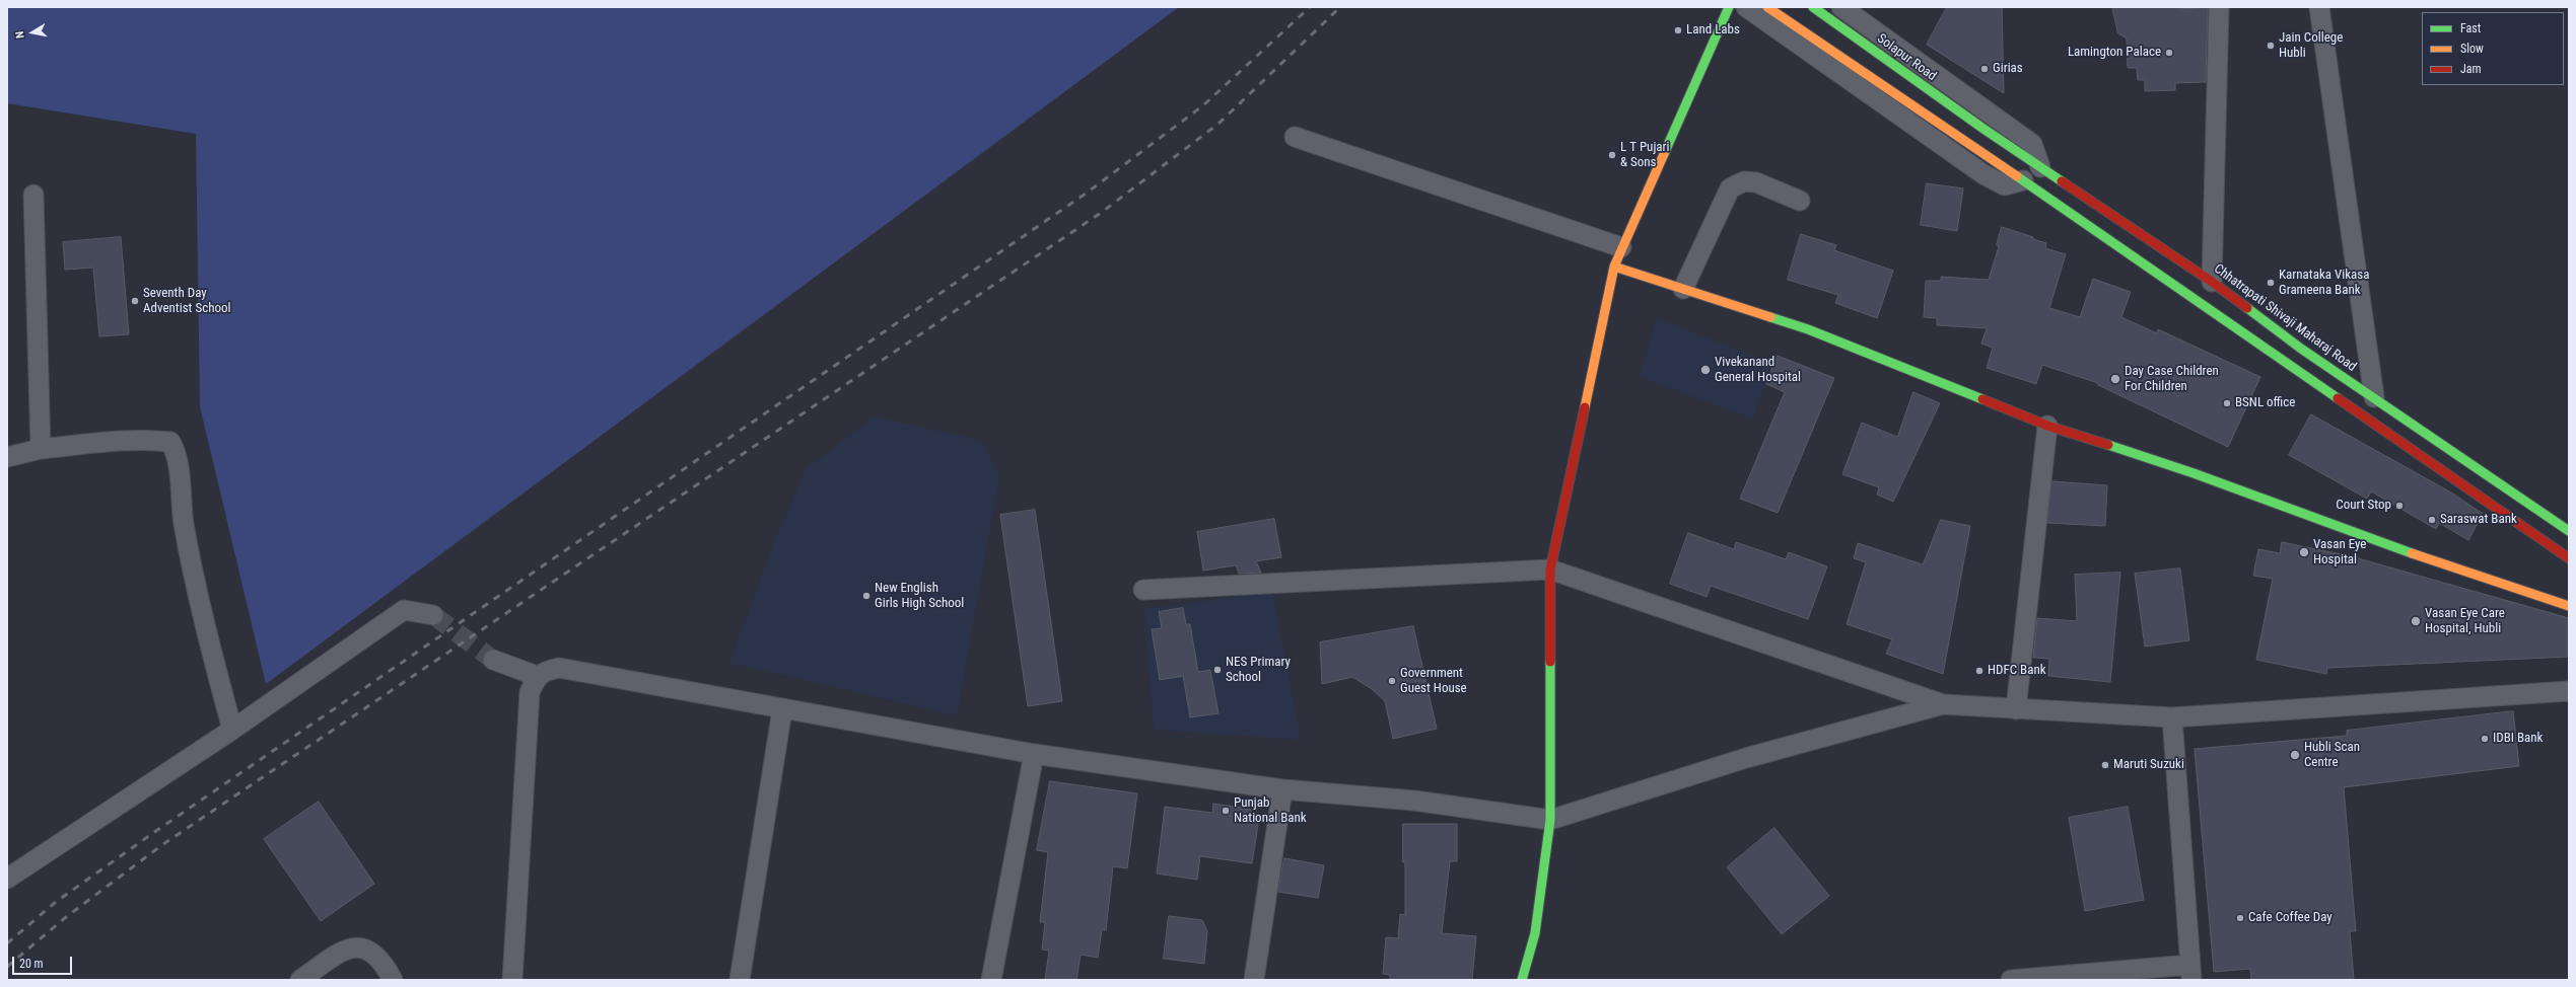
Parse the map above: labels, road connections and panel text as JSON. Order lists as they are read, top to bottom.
{
  "streets": {
    "street": ["Solapur Road", "Chhatrapati Shivaji Maharaj Road"]
  },
  "crossings": [
    ["Solapur Road", "Chhatrapati Shivaji Maharaj Road"]
  ],
  "places": [
    "Land Labs",
    "Jain College Hubli",
    "Lamington Palace",
    "Girias",
    "L T Pujari & Sons",
    "Karnataka Vikasa Grameena Bank",
    "Seventh Day Adventist School",
    "Vivekanand General Hospital",
    "Day Case Children For Children",
    "BSNL office",
    "Court Stop",
    "Saraswat Bank",
    "Vasan Eye Hospital",
    "New English Girls High School",
    "Vasan Eye Care Hospital, Hubli",
    "NES Primary School",
    "HDFC Bank",
    "Government Guest House",
    "IDBI Bank",
    "Hubli Scan Centre",
    "Maruti Suzuki",
    "Punjab National Bank",
    "Cafe Coffee Day"
  ],
  "legend": ["Fast", "Slow", "Jam"],
  "scale_bar": "20 m",
  "north": "left"
}
